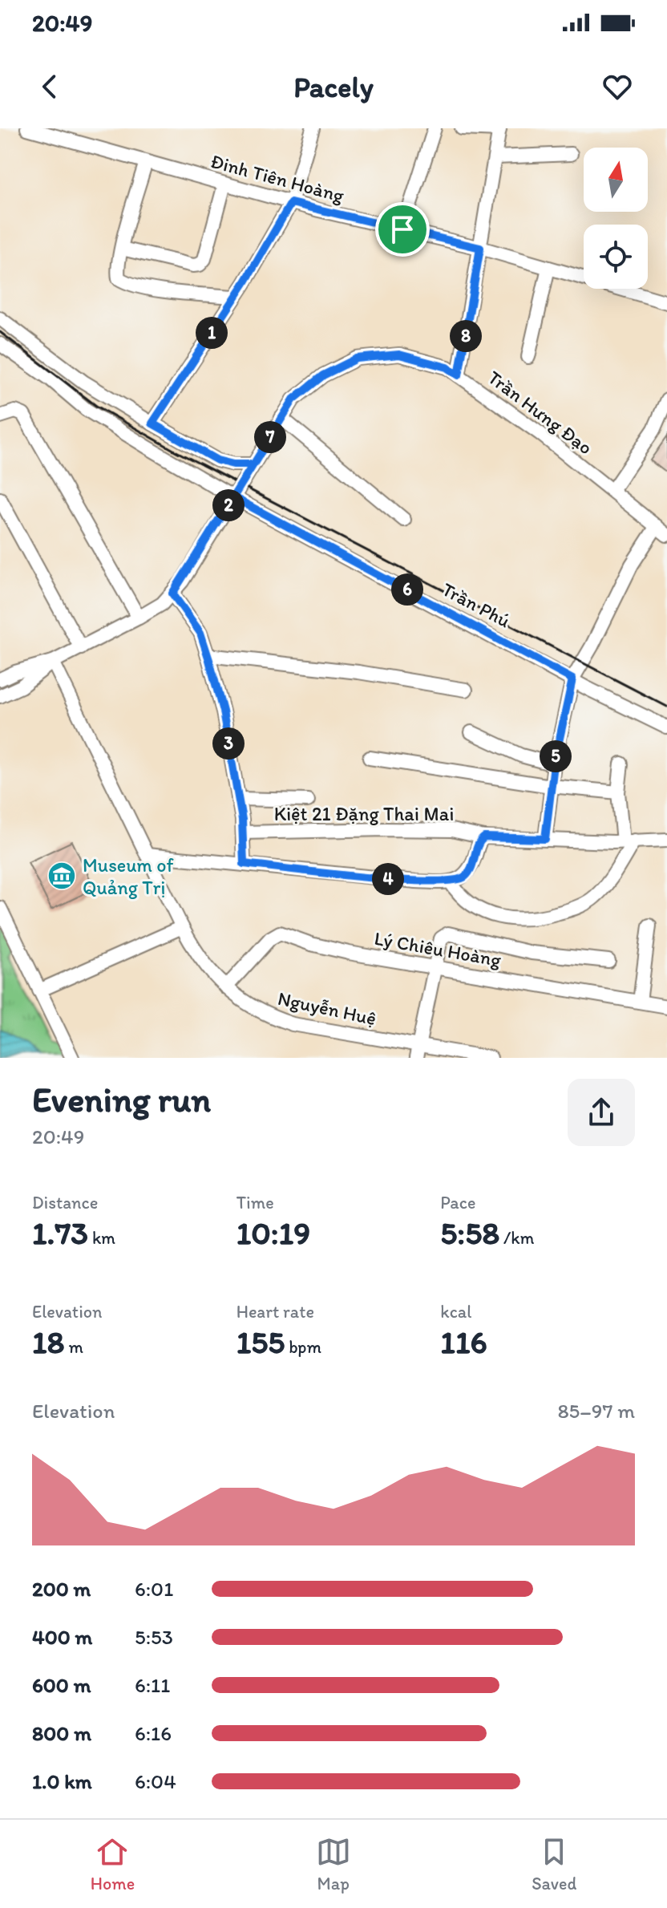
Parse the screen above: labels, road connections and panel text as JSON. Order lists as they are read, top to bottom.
{
  "streets": {
    "street": [
      "Đinh Tiên Hoàng",
      "Trần Hưng Đạo",
      "Trần Phú",
      "Kiệt 21 Đặng Thai Mai",
      "Lý Chiêu Hoàng",
      "Nguyễn Huệ"
    ]
  },
  "crossings": [
    ["Trần Hưng Đạo", "Trần Phú"],
    ["Trần Hưng Đạo", "Nguyễn Huệ"],
    ["Lý Chiêu Hoàng", "Nguyễn Huệ"]
  ],
  "places": {
    "museum": ["Museum of Quảng Trị"]
  },
  "north": "top",
  "page": {
    "status": "20:49",
    "header": "Pacely",
    "pins": [
      "1",
      "8",
      "7",
      "2",
      "6",
      "3",
      "5",
      "4"
    ],
    "heading": ["Evening run", "20:49"],
    "stats": [
      ["Distance", "1.73 km"],
      ["Time", "10:19"],
      ["Pace", "5:58 /km"],
      ["Elevation", "18 m"],
      ["Heart rate", "155 bpm"],
      ["kcal", "116"]
    ],
    "chart": ["Elevation", "85–97 m"],
    "list": [
      {
        "name": "200 m",
        "note": "6:01"
      },
      {
        "name": "400 m",
        "note": "5:53"
      },
      {
        "name": "600 m",
        "note": "6:11"
      },
      {
        "name": "800 m",
        "note": "6:16"
      },
      {
        "name": "1.0 km",
        "note": "6:04"
      }
    ],
    "tabs": ["Home", "Map", "Saved"]
  }
}
